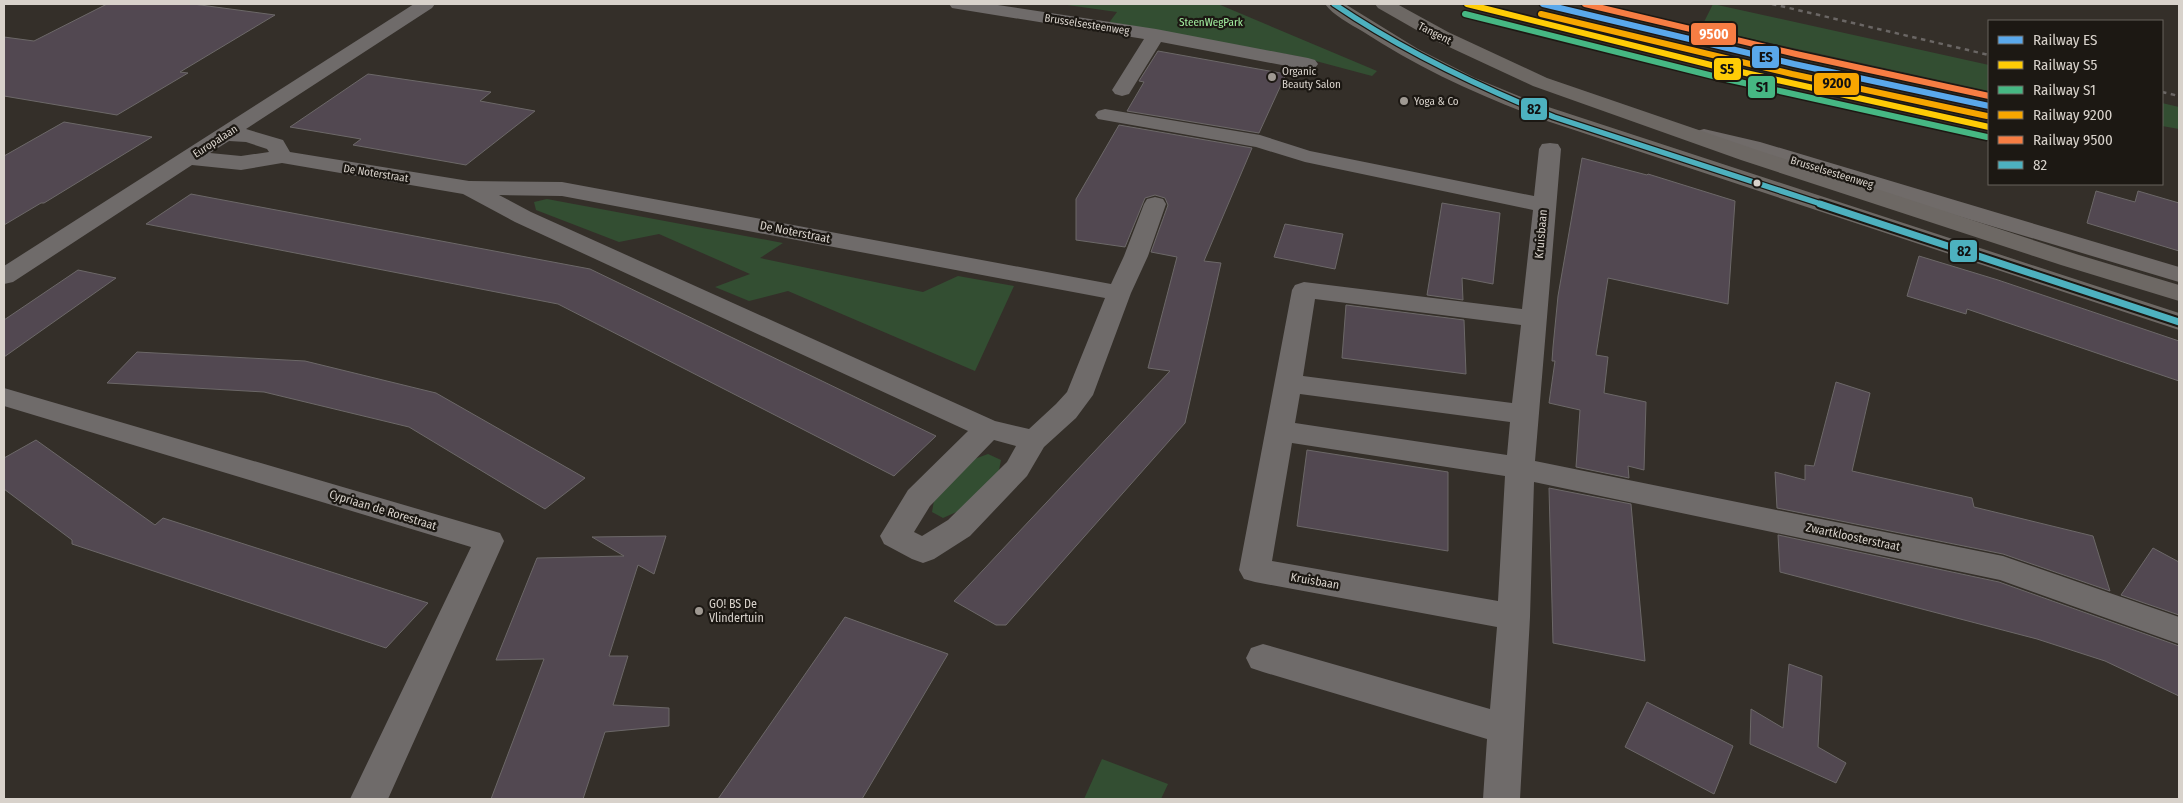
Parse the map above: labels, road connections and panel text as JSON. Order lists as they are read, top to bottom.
{
  "streets": {
    "highway": ["Brusselsesteenweg", "Tangent"],
    "street": [
      "Europalaan",
      "De Noterstraat",
      "Kruisbaan",
      "Cypriaan de Rorestraat",
      "Zwartkloosterstraat"
    ]
  },
  "crossings": [
    ["Brusselsesteenweg", "Tangent"],
    ["Europalaan", "De Noterstraat"],
    ["Kruisbaan", "Zwartkloosterstraat"]
  ],
  "parks": ["SteenWegPark"],
  "places": ["Organic Beauty Salon", "Yoga & Co", "GO! BS De Vlindertuin"],
  "lines": [
    "rail line ES",
    "rail line S5",
    "rail line 9500",
    "transit line 82",
    "rail line S1",
    "rail line 9200"
  ],
  "legend": [
    "Railway ES",
    "Railway S5",
    "Railway S1",
    "Railway 9200",
    "Railway 9500",
    "82"
  ]
}
